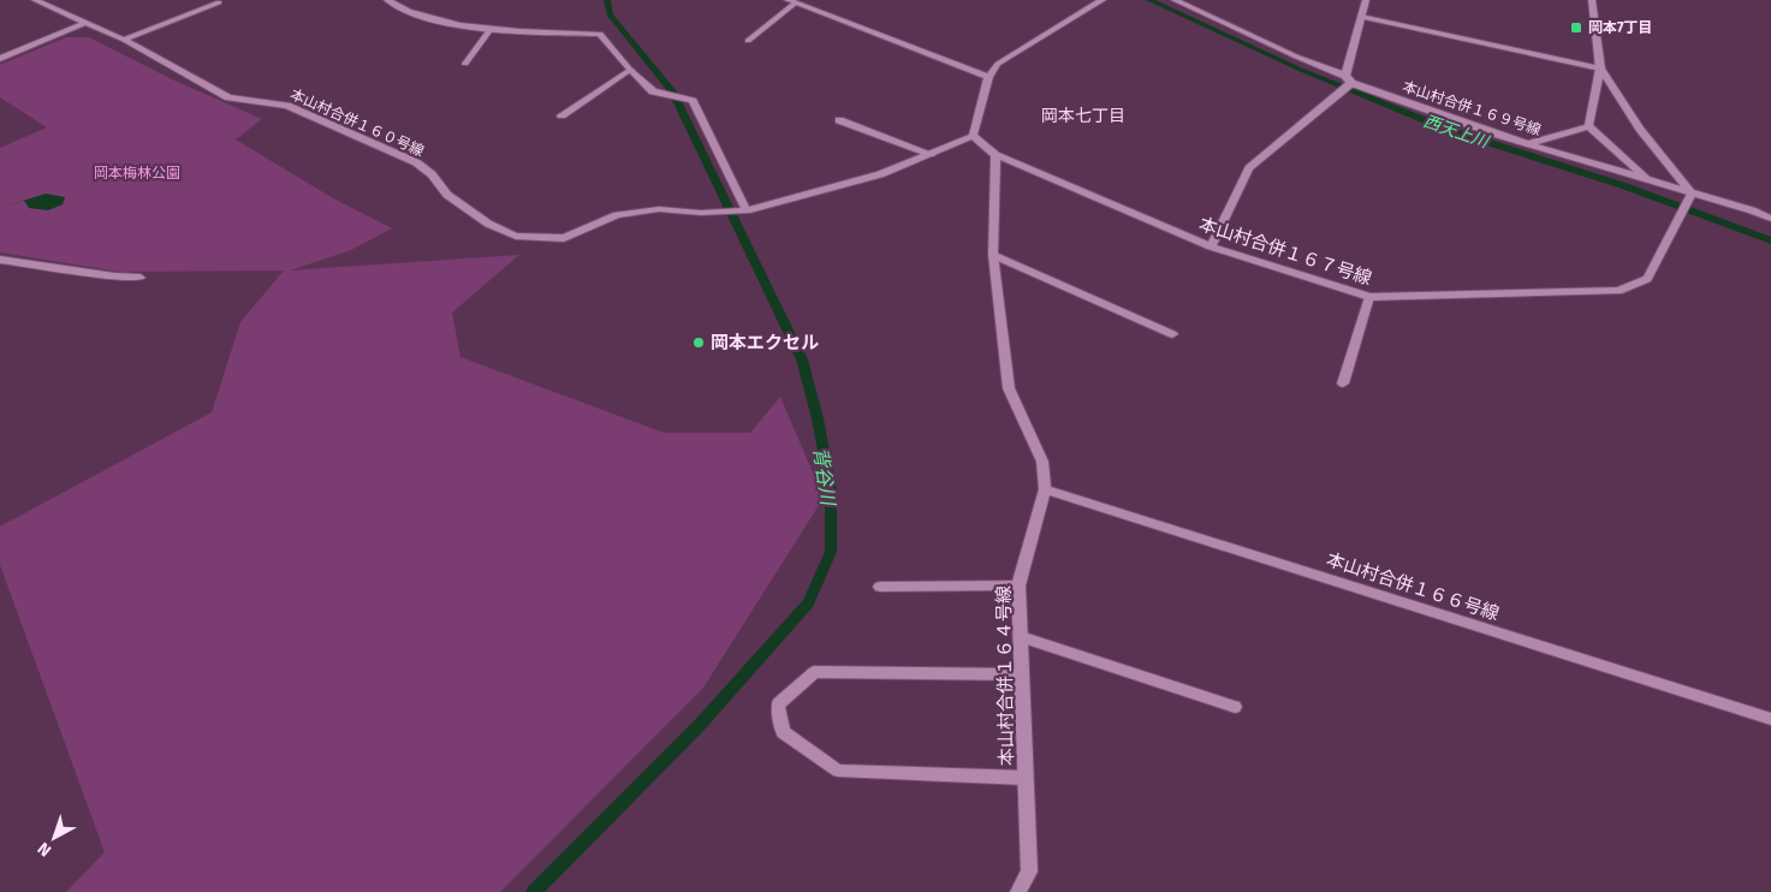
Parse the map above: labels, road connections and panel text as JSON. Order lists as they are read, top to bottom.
{
  "streets": {
    "street": [
      "本山村合併１６９号線",
      "本山村合併１６０号線",
      "本山村合併１６７号線",
      "本山村合併１６６号線",
      "本山村合併１６４号線"
    ]
  },
  "crossings": [
    ["本山村合併１６９号線", "本山村合併１６７号線"],
    ["本山村合併１６７号線", "本山村合併１６４号線"],
    ["本山村合併１６６号線", "本山村合併１６４号線"]
  ],
  "districts": ["岡本七丁目"],
  "water": ["西天上川", "背谷川"],
  "parks": ["岡本梅林公園"],
  "places": {
    "transit": ["岡本7丁目"],
    "other": ["岡本エクセル"]
  },
  "north": "bottom left"
}
